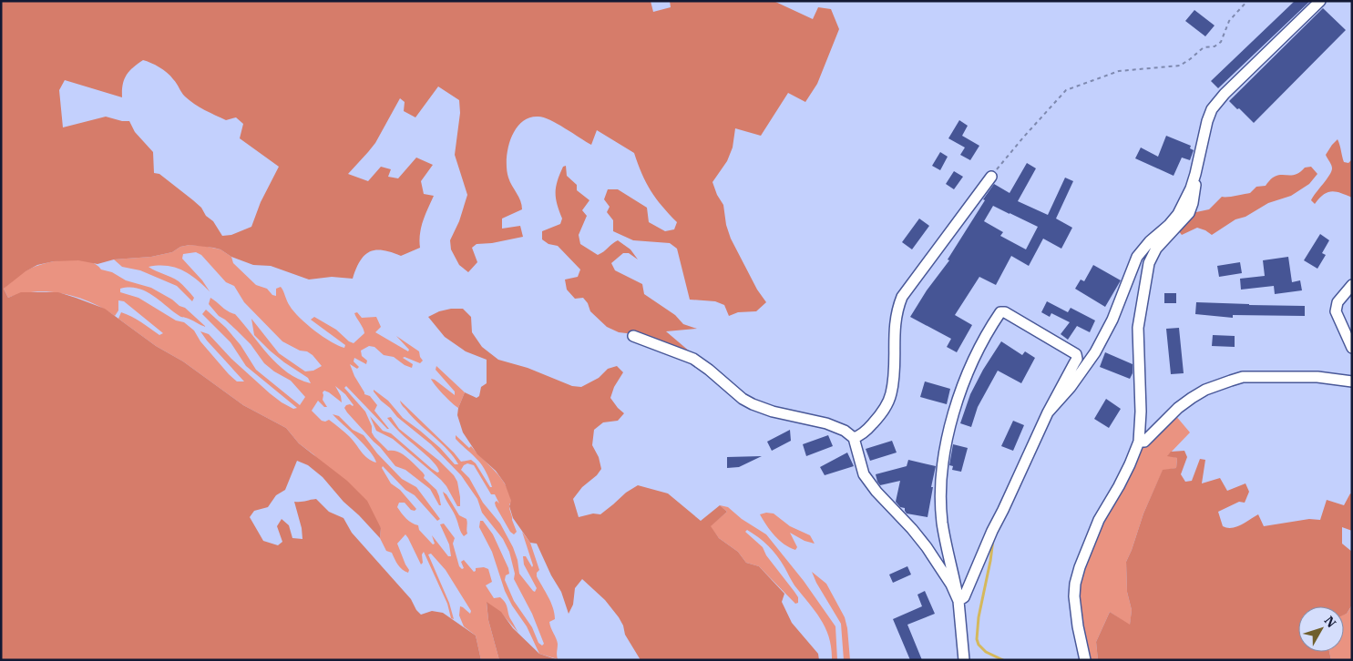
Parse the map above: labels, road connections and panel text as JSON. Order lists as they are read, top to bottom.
{
  "north": "top right"
}
